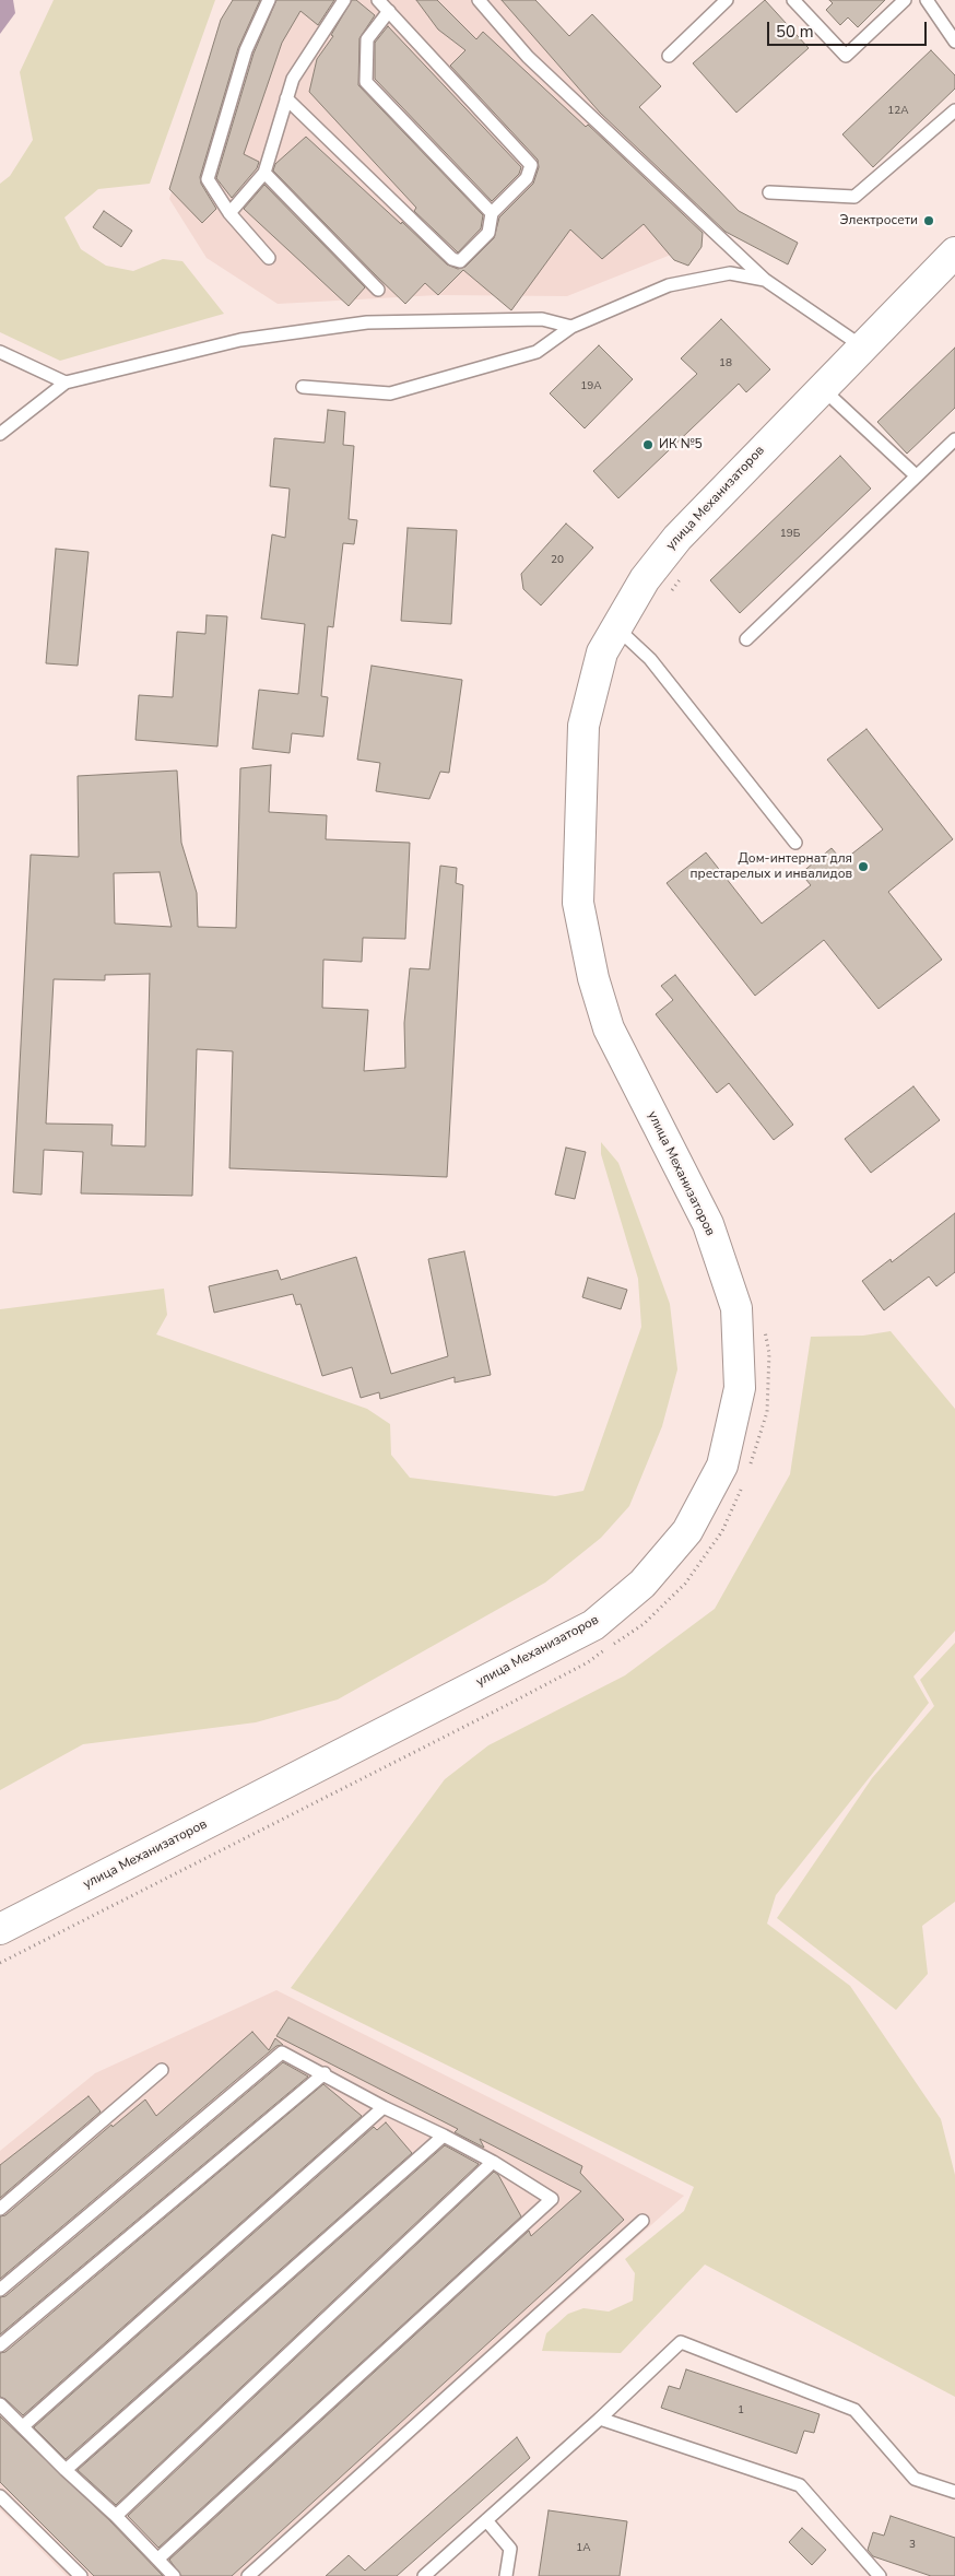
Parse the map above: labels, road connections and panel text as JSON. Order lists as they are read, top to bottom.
{
  "streets": {
    "main road": ["улица Механизаторов"]
  },
  "places": ["Электросети", "ИК №5", "Дом-интернат для престарелых и инвалидов"],
  "house_numbers": [
    "12А",
    "18",
    "19А",
    "19Б",
    "20",
    "1",
    "3",
    "1А"
  ],
  "scale_bar": "50 m"
}
